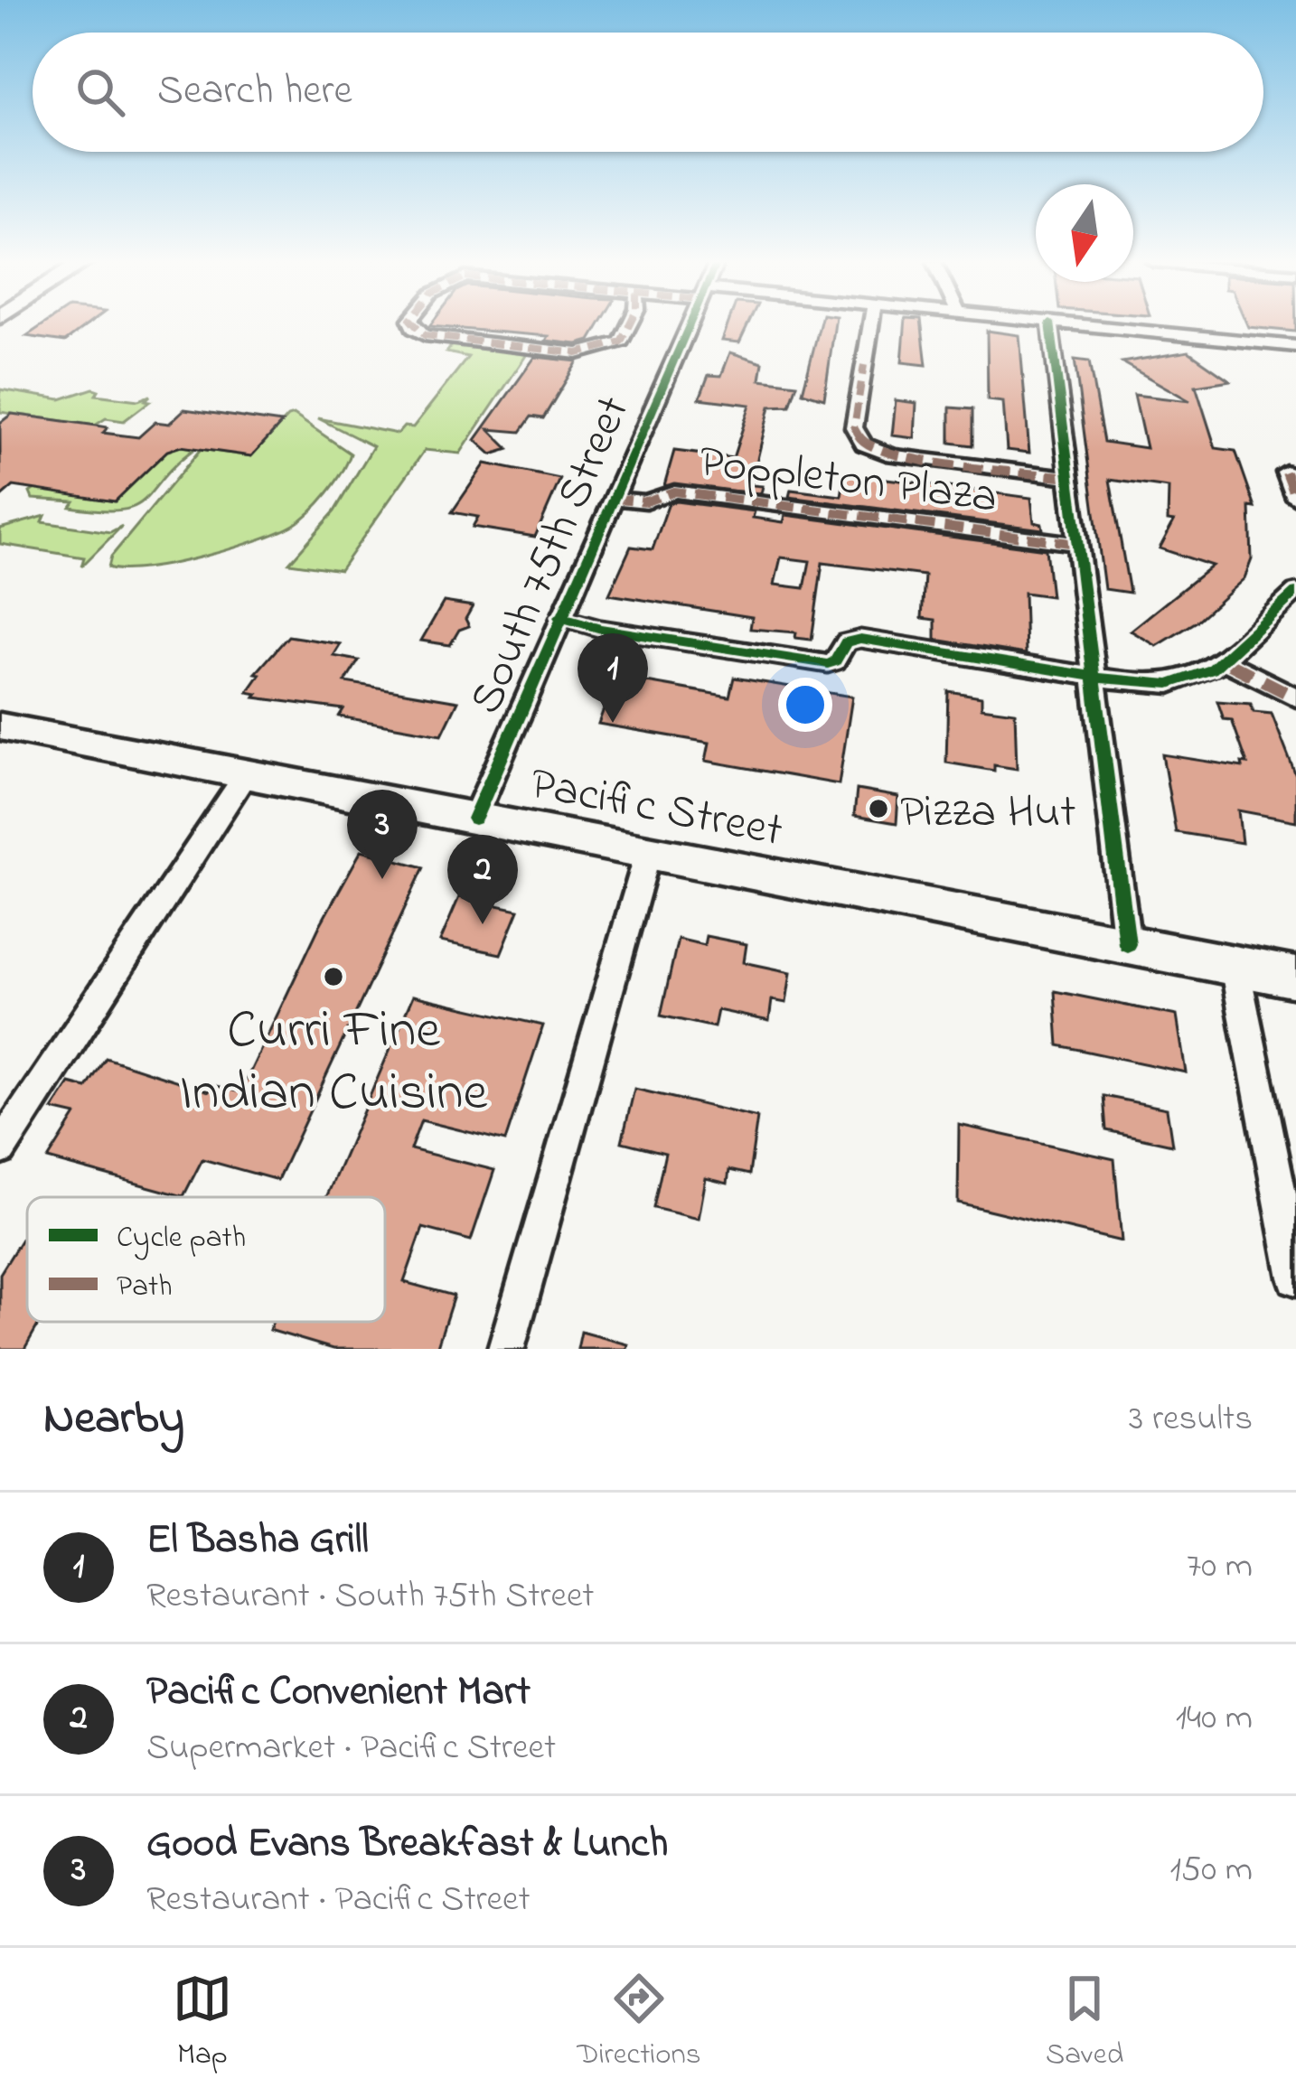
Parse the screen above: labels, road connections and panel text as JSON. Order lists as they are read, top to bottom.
{
  "streets": {
    "main road": ["Pacific Street"],
    "street": ["Poppleton Plaza", "South 75th Street"]
  },
  "crossings": [
    ["Poppleton Plaza", "South 75th Street"],
    ["South 75th Street", "Pacific Street"]
  ],
  "places": ["Pizza Hut", "Curri Fine Indian Cuisine"],
  "legend": ["Cycle path", "Path"],
  "north": "bottom",
  "page": {
    "search": "Search here",
    "pins": ["1", "3", "2"],
    "heading": ["Nearby", "3 results"],
    "list": [
      {
        "mark": "1",
        "name": "El Basha Grill",
        "note": "Restaurant · South 75th Street",
        "value": "70 m"
      },
      {
        "mark": "2",
        "name": "Pacific Convenient Mart",
        "note": "Supermarket · Pacific Street",
        "value": "140 m"
      },
      {
        "mark": "3",
        "name": "Good Evans Breakfast & Lunch",
        "note": "Restaurant · Pacific Street",
        "value": "150 m"
      }
    ],
    "nav": ["Map", "Directions", "Saved"]
  }
}
